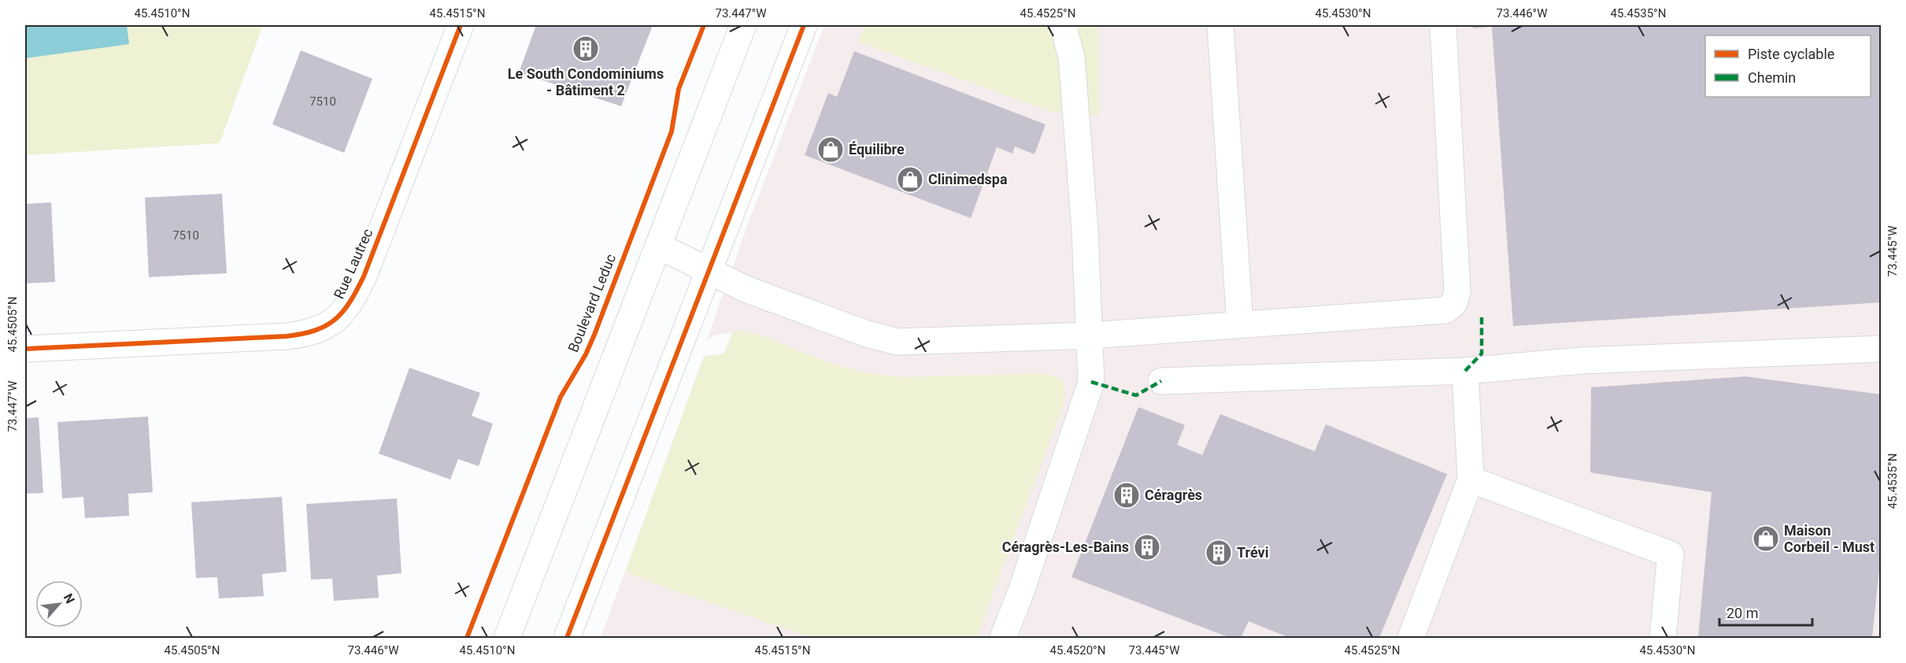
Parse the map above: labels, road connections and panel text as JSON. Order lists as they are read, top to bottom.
{
  "streets": {
    "street": ["Rue Lautrec"],
    "cycle path": ["Boulevard Leduc"]
  },
  "places": {
    "building": [
      "Le South Condominiums - Bâtiment 2",
      "Céragrès",
      "Céragrès-Les-Bains",
      "Trévi"
    ],
    "shop": ["Équilibre", "Clinimedspa", "Maison Corbeil - Must"]
  },
  "house_numbers": ["7510", "7510"],
  "legend": ["Piste cyclable", "Chemin"],
  "scale_bar": "20 m",
  "north": "top right",
  "coordinates": [
    "45.4510°N",
    "45.4515°N",
    "73.447°W",
    "45.4525°N",
    "45.4530°N",
    "73.446°W",
    "45.4535°N",
    "73.445°W",
    "45.4505°N",
    "45.4520°N"
  ]
}
